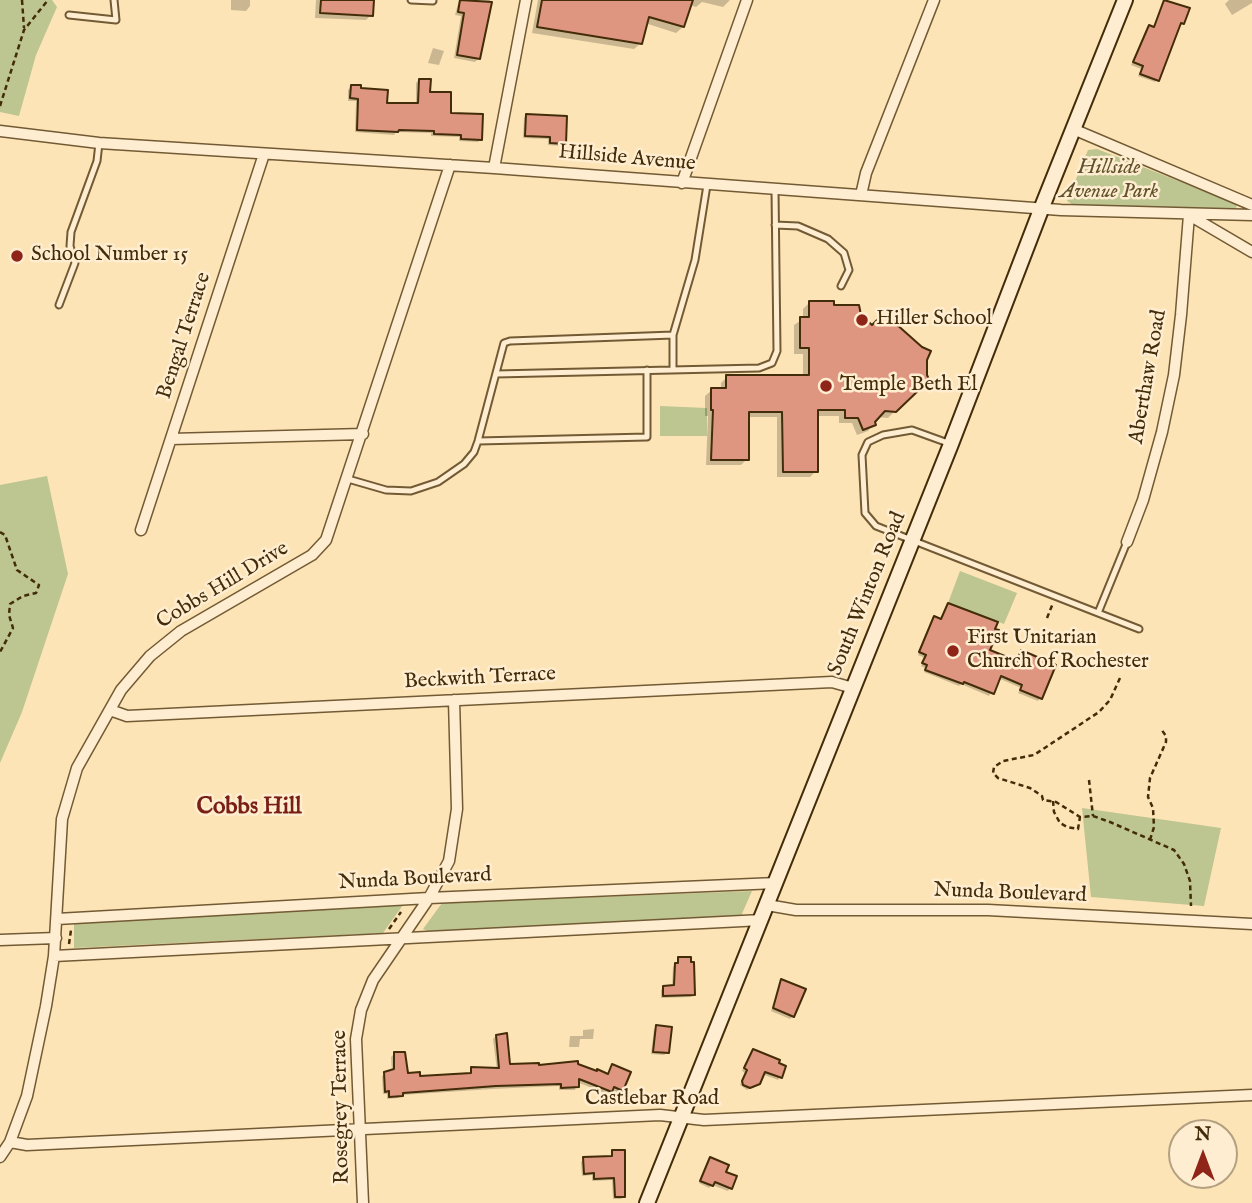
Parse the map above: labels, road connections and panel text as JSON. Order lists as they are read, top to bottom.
{
  "streets": {
    "main road": ["South Winton Road"],
    "street": [
      "Hillside Avenue",
      "Bengal Terrace",
      "Aberthaw Road",
      "Cobbs Hill Drive",
      "Beckwith Terrace",
      "Nunda Boulevard",
      "Castlebar Road",
      "Rosegrey Terrace"
    ]
  },
  "crossings": [
    ["Hillside Avenue", "Bengal Terrace"],
    ["Hillside Avenue", "Aberthaw Road"],
    ["Hillside Avenue", "Cobbs Hill Drive"],
    ["Hillside Avenue", "South Winton Road"],
    ["Cobbs Hill Drive", "Beckwith Terrace"],
    ["Cobbs Hill Drive", "Nunda Boulevard"],
    ["Cobbs Hill Drive", "Castlebar Road"],
    ["South Winton Road", "Beckwith Terrace"],
    ["South Winton Road", "Nunda Boulevard"],
    ["South Winton Road", "Castlebar Road"],
    ["Beckwith Terrace", "Rosegrey Terrace"],
    ["Nunda Boulevard", "Rosegrey Terrace"],
    ["Castlebar Road", "Rosegrey Terrace"]
  ],
  "districts": ["Cobbs Hill"],
  "parks": ["Hillside Avenue Park"],
  "places": [
    "School Number 15",
    "Hiller School",
    "Temple Beth El",
    "First Unitarian Church of Rochester"
  ],
  "north": "top"
}
